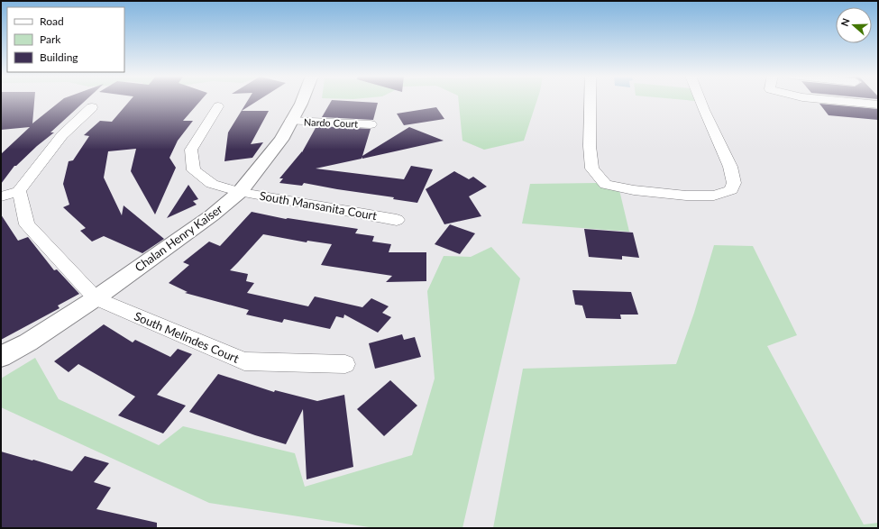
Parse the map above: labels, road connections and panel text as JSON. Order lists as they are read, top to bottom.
{
  "streets": {
    "street": [
      "Nardo Court",
      "South Mansanita Court",
      "Chalan Henry Kaiser",
      "South Melindes Court"
    ]
  },
  "crossings": [
    ["Nardo Court", "Chalan Henry Kaiser"],
    ["South Mansanita Court", "Chalan Henry Kaiser"],
    ["Chalan Henry Kaiser", "South Melindes Court"]
  ],
  "legend": ["Road", "Park", "Building"],
  "north": "left"
}
